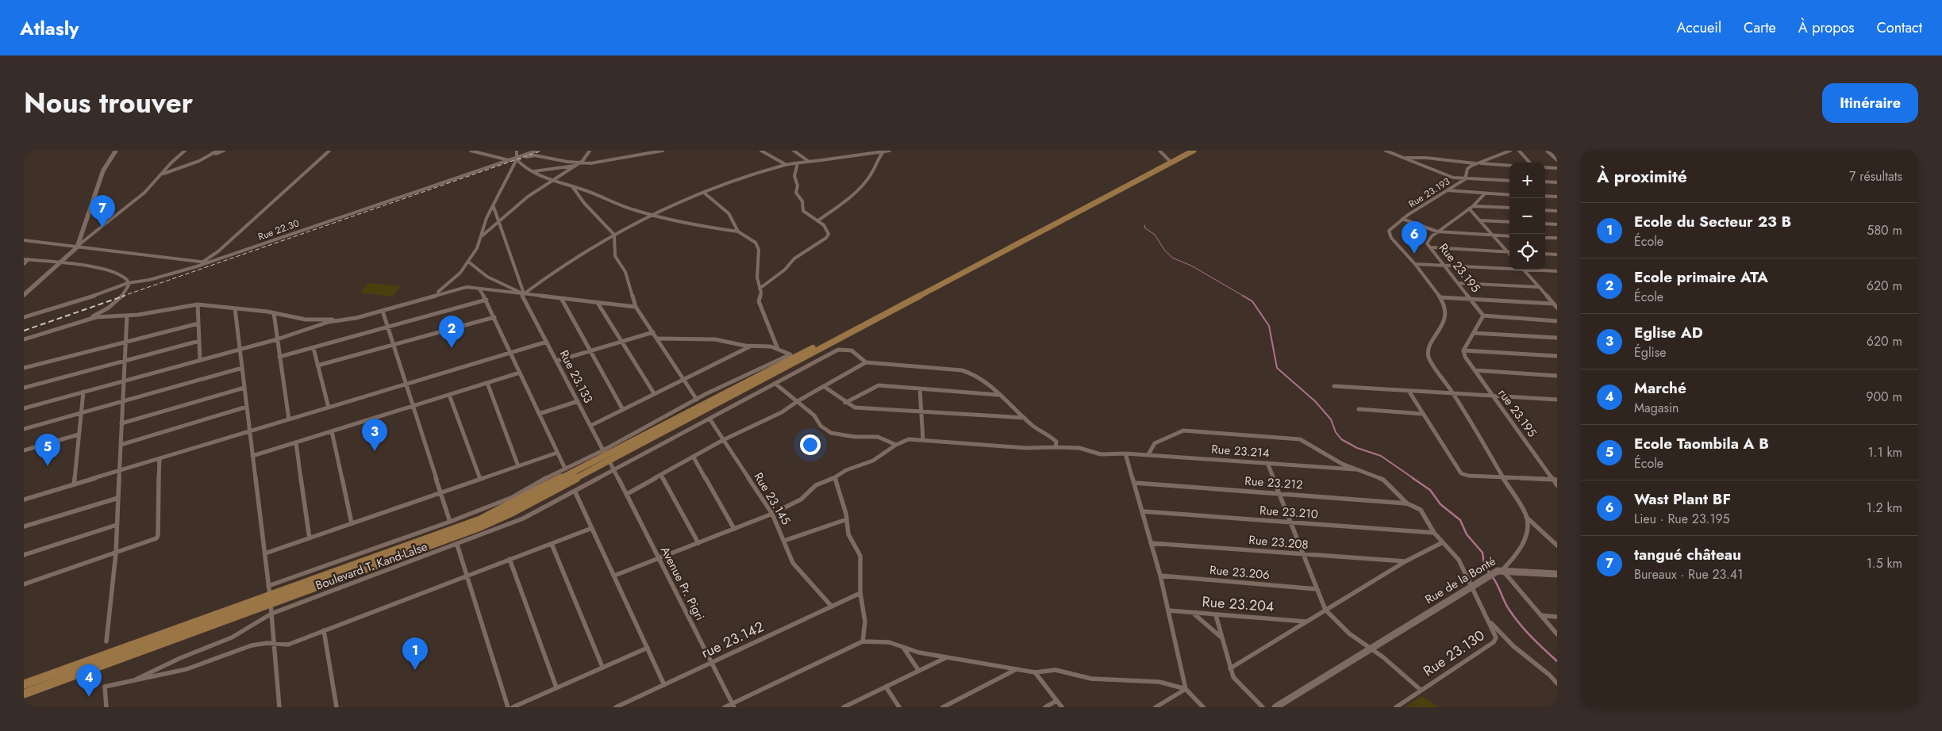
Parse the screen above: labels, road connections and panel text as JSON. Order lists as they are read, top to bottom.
{
  "streets": {
    "street": [
      "Rue 23.193",
      "Rue 22.30",
      "Rue 23.195",
      "Rue 23.133",
      "rue 23.195",
      "Rue 23.214",
      "Rue 23.212",
      "Rue 23.145",
      "Rue 23.210",
      "Rue 23.208",
      "Boulevard T. Kand-Lalse",
      "Rue 23.206",
      "Rue de la Bonté",
      "Avenue Pr. Pigri",
      "Rue 23.204",
      "rue 23.142",
      "Rue 23.130"
    ]
  },
  "crossings": [
    ["Rue 23.133", "Boulevard T. Kand-Lalse"],
    ["Rue 23.133", "Avenue Pr. Pigri"],
    ["Rue 23.214", "Rue 23.130"],
    ["Rue 23.212", "Rue 23.130"],
    ["Rue 23.145", "Boulevard T. Kand-Lalse"],
    ["Rue 23.145", "rue 23.142"],
    ["Rue 23.210", "Rue 23.130"],
    ["Boulevard T. Kand-Lalse", "Avenue Pr. Pigri"],
    ["Rue de la Bonté", "Rue 23.130"],
    ["Avenue Pr. Pigri", "rue 23.142"]
  ],
  "page": {
    "header": "Atlasly",
    "nav": [
      "Accueil",
      "Carte",
      "À propos",
      "Contact"
    ],
    "title": "Nous trouver",
    "buttons": "Itinéraire",
    "heading": ["À proximité", "7 résultats"],
    "map_buttons": ["+", "−"],
    "pins": [
      "7",
      "6",
      "2",
      "3",
      "5",
      "1",
      "4"
    ],
    "list": [
      {
        "mark": "1",
        "name": "Ecole du Secteur 23 B",
        "note": "École",
        "value": "580 m"
      },
      {
        "mark": "2",
        "name": "Ecole primaire ATA",
        "note": "École",
        "value": "620 m"
      },
      {
        "mark": "3",
        "name": "Eglise AD",
        "note": "Église",
        "value": "620 m"
      },
      {
        "mark": "4",
        "name": "Marché",
        "note": "Magasin",
        "value": "900 m"
      },
      {
        "mark": "5",
        "name": "Ecole Taombila A B",
        "note": "École",
        "value": "1.1 km"
      },
      {
        "mark": "6",
        "name": "Wast Plant BF",
        "note": "Lieu · Rue 23.195",
        "value": "1.2 km"
      },
      {
        "mark": "7",
        "name": "tangué château",
        "note": "Bureaux · Rue 23.41",
        "value": "1.5 km"
      }
    ]
  }
}
